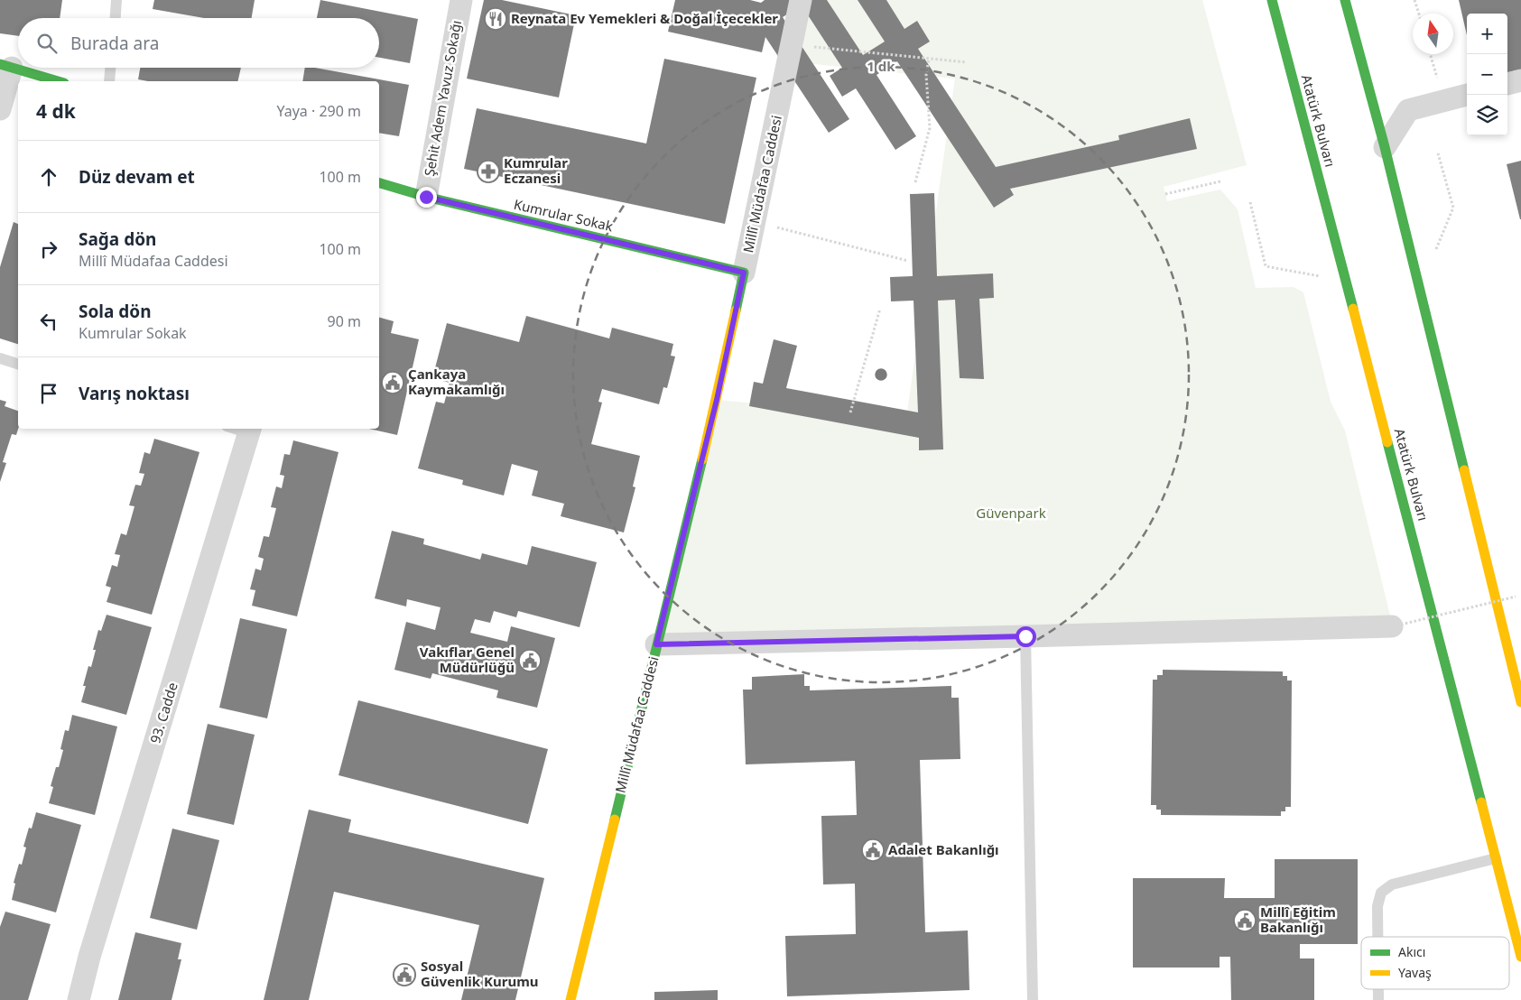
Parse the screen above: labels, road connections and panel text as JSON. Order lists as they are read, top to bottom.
{
  "streets": {
    "main road": ["Atatürk Bulvarı", "Millî Müdafaa Caddesi", "Kumrular Sokak"],
    "street": ["Şehit Adem Yavuz Sokağı", "93. Cadde"]
  },
  "crossings": [
    ["Şehit Adem Yavuz Sokağı", "Kumrular Sokak"],
    ["Millî Müdafaa Caddesi", "Kumrular Sokak"]
  ],
  "parks": ["Güvenpark"],
  "places": {
    "restaurant": ["Reynata Ev Yemekleri & Doğal İçecekler"],
    "pharmacy": ["Kumrular Eczanesi"],
    "public building": [
      "Çankaya Kaymakamlığı",
      "Vakıflar Genel Müdürlüğü",
      "Adalet Bakanlığı",
      "Millî Eğitim Bakanlığı",
      "Sosyal Güvenlik Kurumu"
    ]
  },
  "legend": ["Akıcı", "Yavaş"],
  "north": "top",
  "page": {
    "map_buttons": ["+", "−"],
    "search": "Burada ara",
    "heading": ["4 dk", "Yaya · 290 m"],
    "list": [
      ["Düz devam et", "100 m"],
      ["Sağa dön", "Millî Müdafaa Caddesi", "100 m"],
      ["Sola dön", "Kumrular Sokak", "90 m"],
      "Varış noktası"
    ]
  },
  "rings": ["1 dk"]
}
